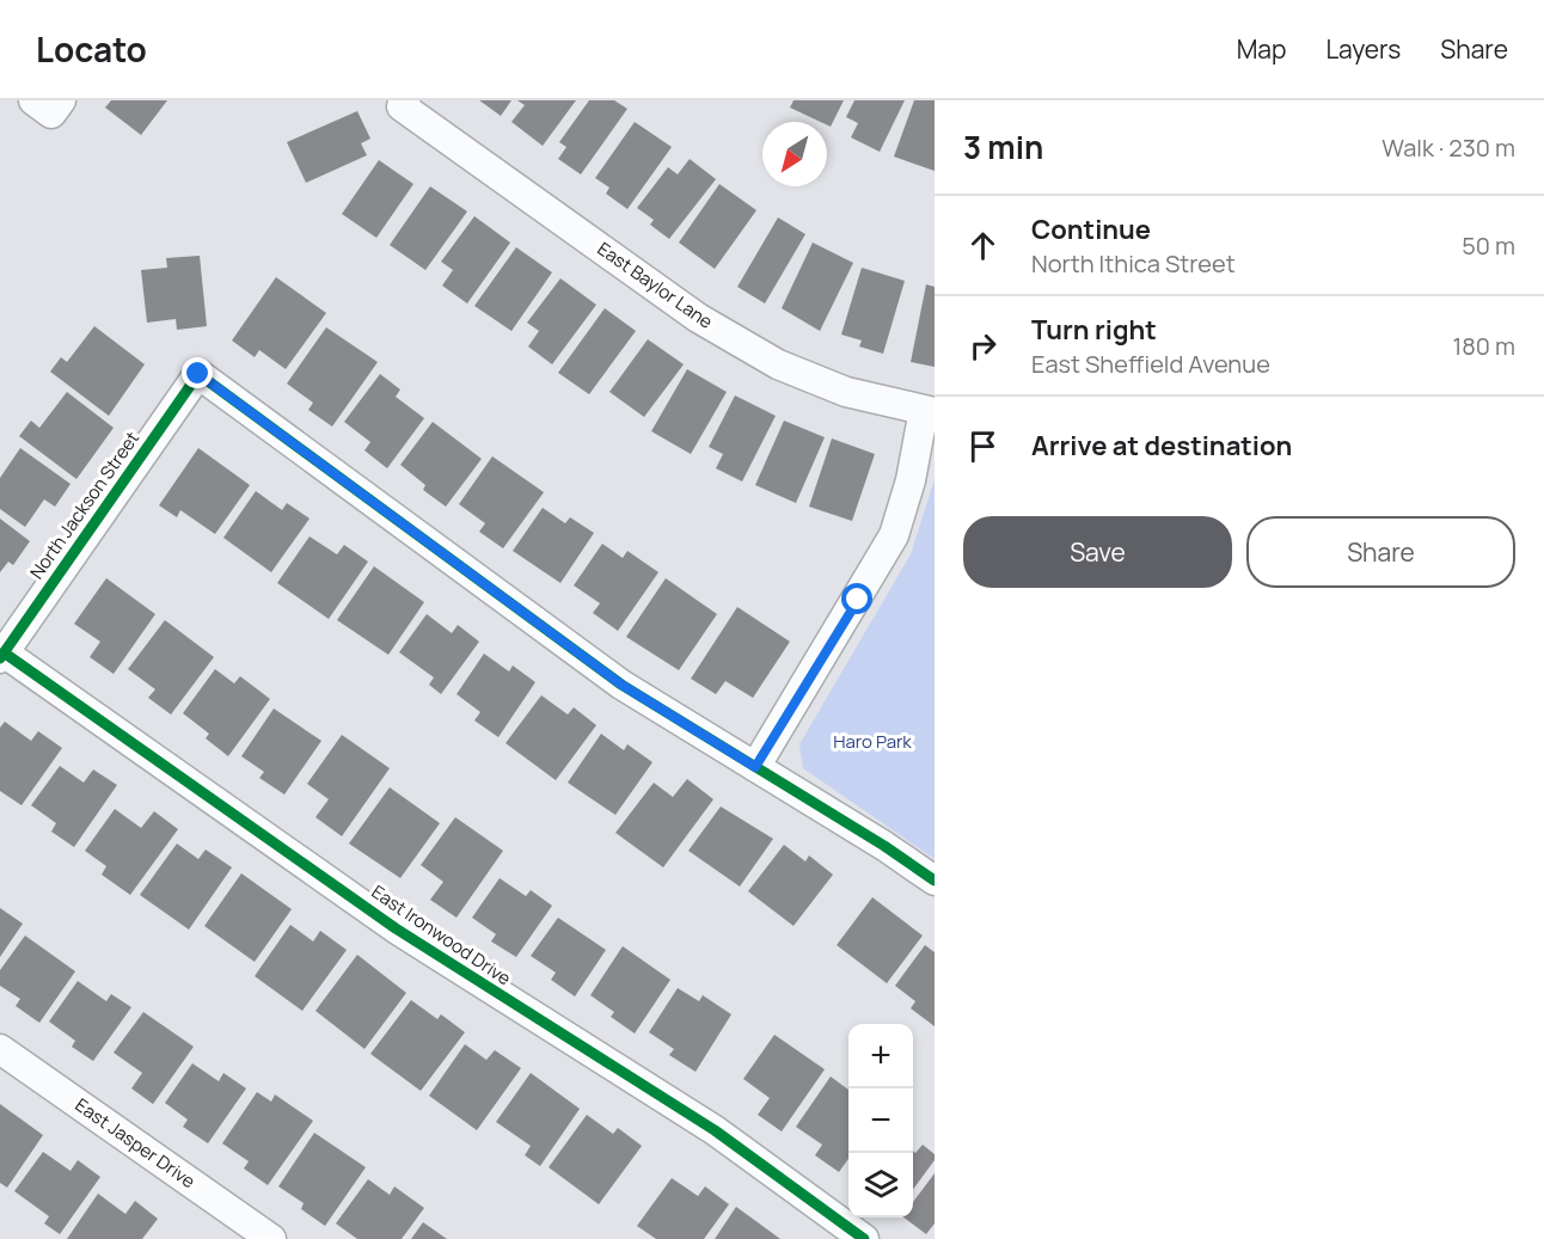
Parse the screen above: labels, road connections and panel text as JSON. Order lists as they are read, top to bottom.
{
  "streets": {
    "street": [
      "East Baylor Lane",
      "North Jackson Street",
      "East Ironwood Drive",
      "East Jasper Drive"
    ]
  },
  "crossings": [
    ["North Jackson Street", "East Ironwood Drive"]
  ],
  "parks": ["Haro Park"],
  "north": "bottom left",
  "page": {
    "header": "Locato",
    "nav": ["Map", "Layers", "Share"],
    "heading": ["3 min", "Walk · 230 m"],
    "list": [
      ["Continue", "North Ithica Street", "50 m"],
      ["Turn right", "East Sheffield Avenue", "180 m"],
      "Arrive at destination"
    ],
    "buttons": ["Save", "Share"],
    "map_buttons": ["+", "−"]
  }
}
